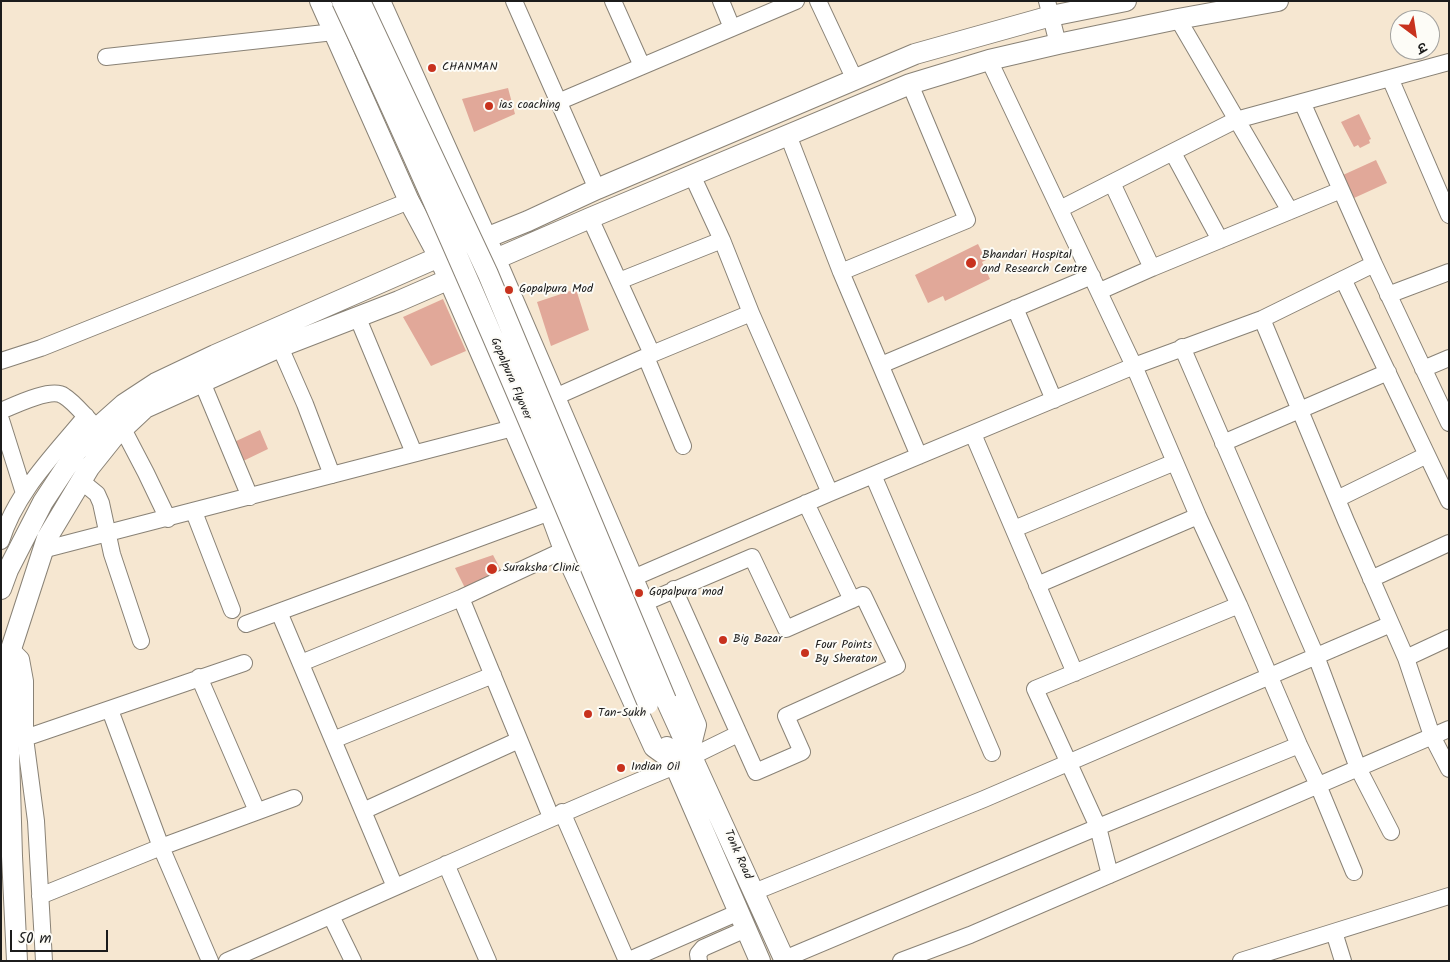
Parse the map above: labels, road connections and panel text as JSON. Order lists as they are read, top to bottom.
{
  "streets": {
    "main road": ["Gopalpura Flyover", "Tonk Road"]
  },
  "crossings": [
    ["Gopalpura Flyover", "Tonk Road"]
  ],
  "places": [
    "CHANMAN",
    "ias coaching",
    "Bhandari Hospital and Research Centre",
    "Gopalpura Mod",
    "Suraksha Clinic",
    "Gopalpura mod",
    "Big Bazar",
    "Four Points By Sheraton",
    "Tan-Sukh",
    "Indian Oil"
  ],
  "scale_bar": "50 m",
  "north": "bottom right"
}
